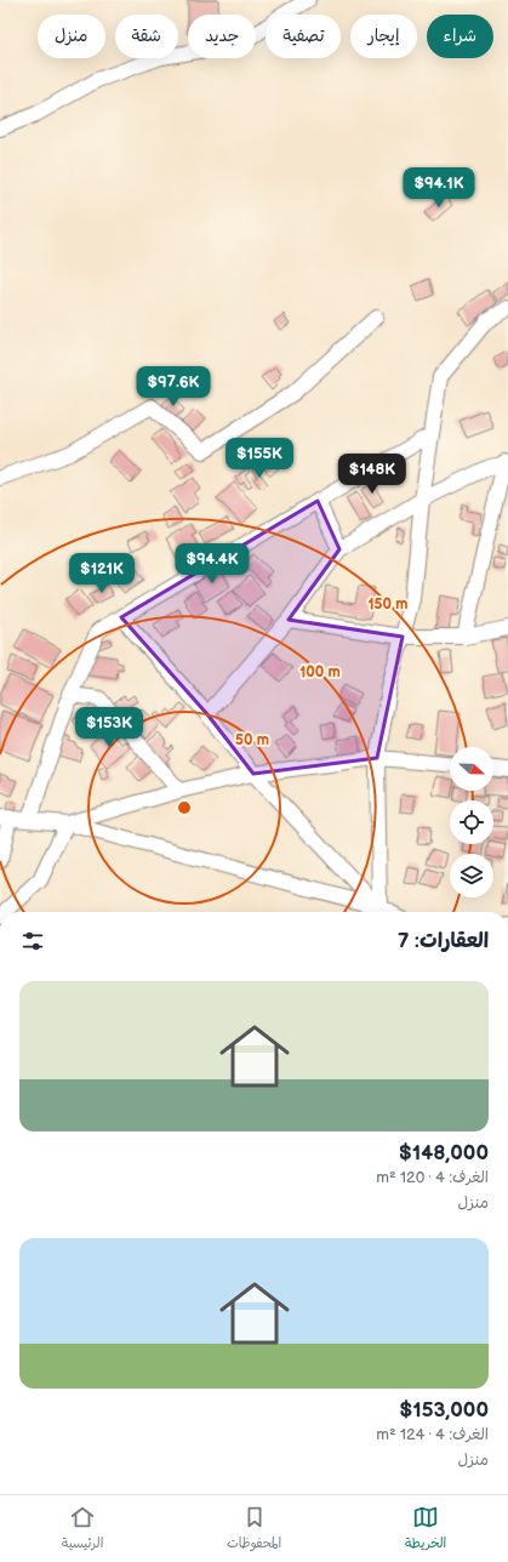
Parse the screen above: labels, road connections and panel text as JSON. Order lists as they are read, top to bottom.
{
  "north": "right",
  "page": {
    "chip": [
      "شراء",
      "إيجار",
      "تصفية",
      "جديد",
      "شقة",
      "منزل"
    ],
    "price": [
      "$94.1K",
      "$97.6K",
      "$155K",
      "$148K",
      "$94.4K",
      "$121K",
      "$153K"
    ],
    "heading": "العقارات: 7",
    "list": [
      {
        "name": "$148,000",
        "note": "الغرف: 4 · 120 m² · منزل"
      },
      {
        "name": "$153,000",
        "note": "الغرف: 4 · 124 m² · منزل"
      }
    ],
    "tabs": ["الخريطة", "المحفوظات", "الرئيسية"]
  },
  "rings": ["150 m", "100 m", "50 m"]
}
